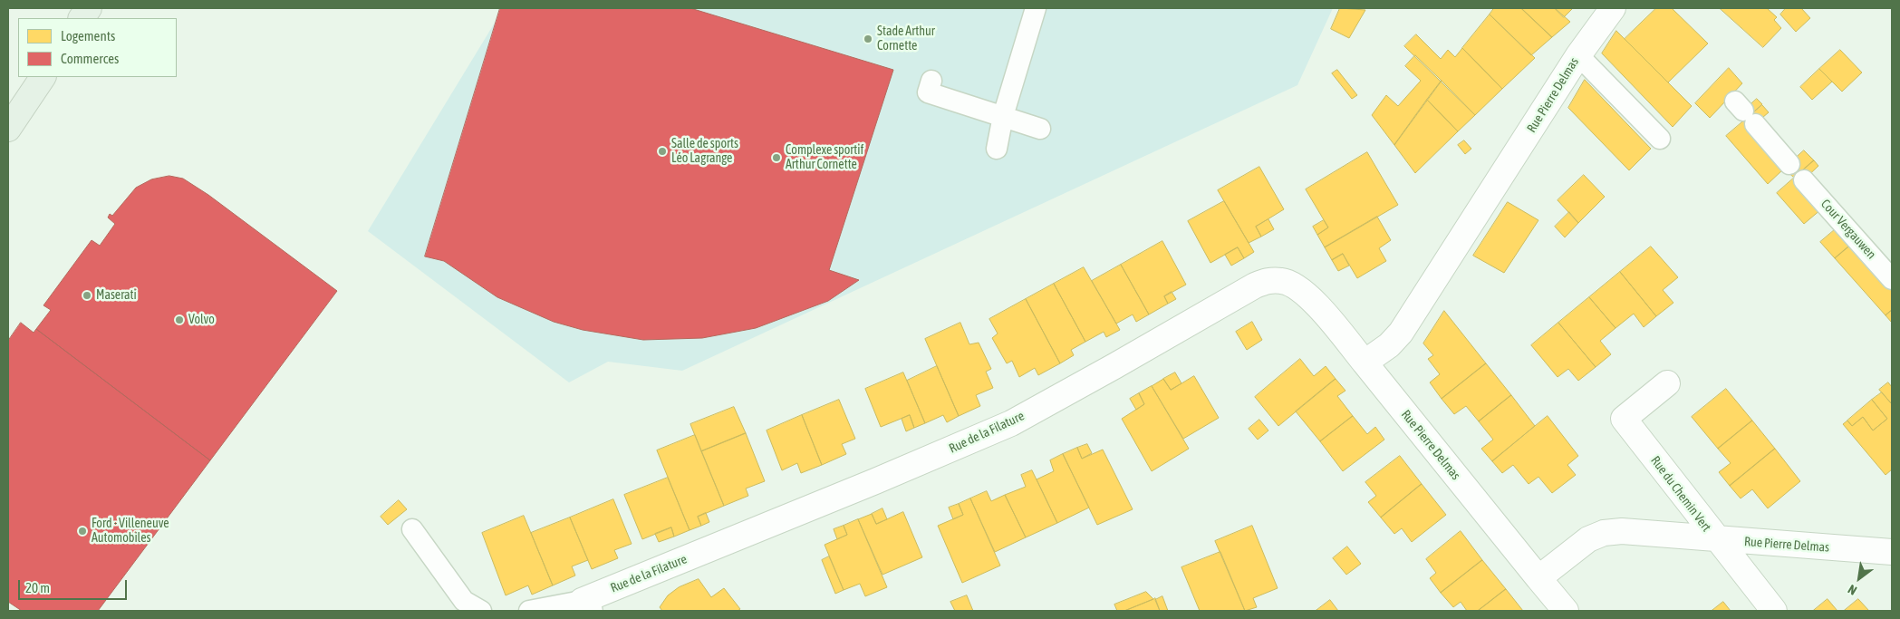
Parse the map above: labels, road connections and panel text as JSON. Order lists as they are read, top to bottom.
{
  "streets": {
    "street": ["Rue Pierre Delmas", "Rue de la Filature", "Rue du Chemin Vert"],
    "lane": ["Cour Vergauwen"]
  },
  "crossings": [
    ["Rue Pierre Delmas", "Rue de la Filature"],
    ["Rue Pierre Delmas", "Rue du Chemin Vert"]
  ],
  "places": [
    "Stade Arthur Cornette",
    "Salle de sports Léo Lagrange",
    "Complexe sportif Arthur Cornette",
    "Maserati",
    "Volvo",
    "Ford - Villeneuve Automobiles"
  ],
  "legend": ["Logements", "Commerces"],
  "scale_bar": "20 m",
  "north": "bottom left"
}
